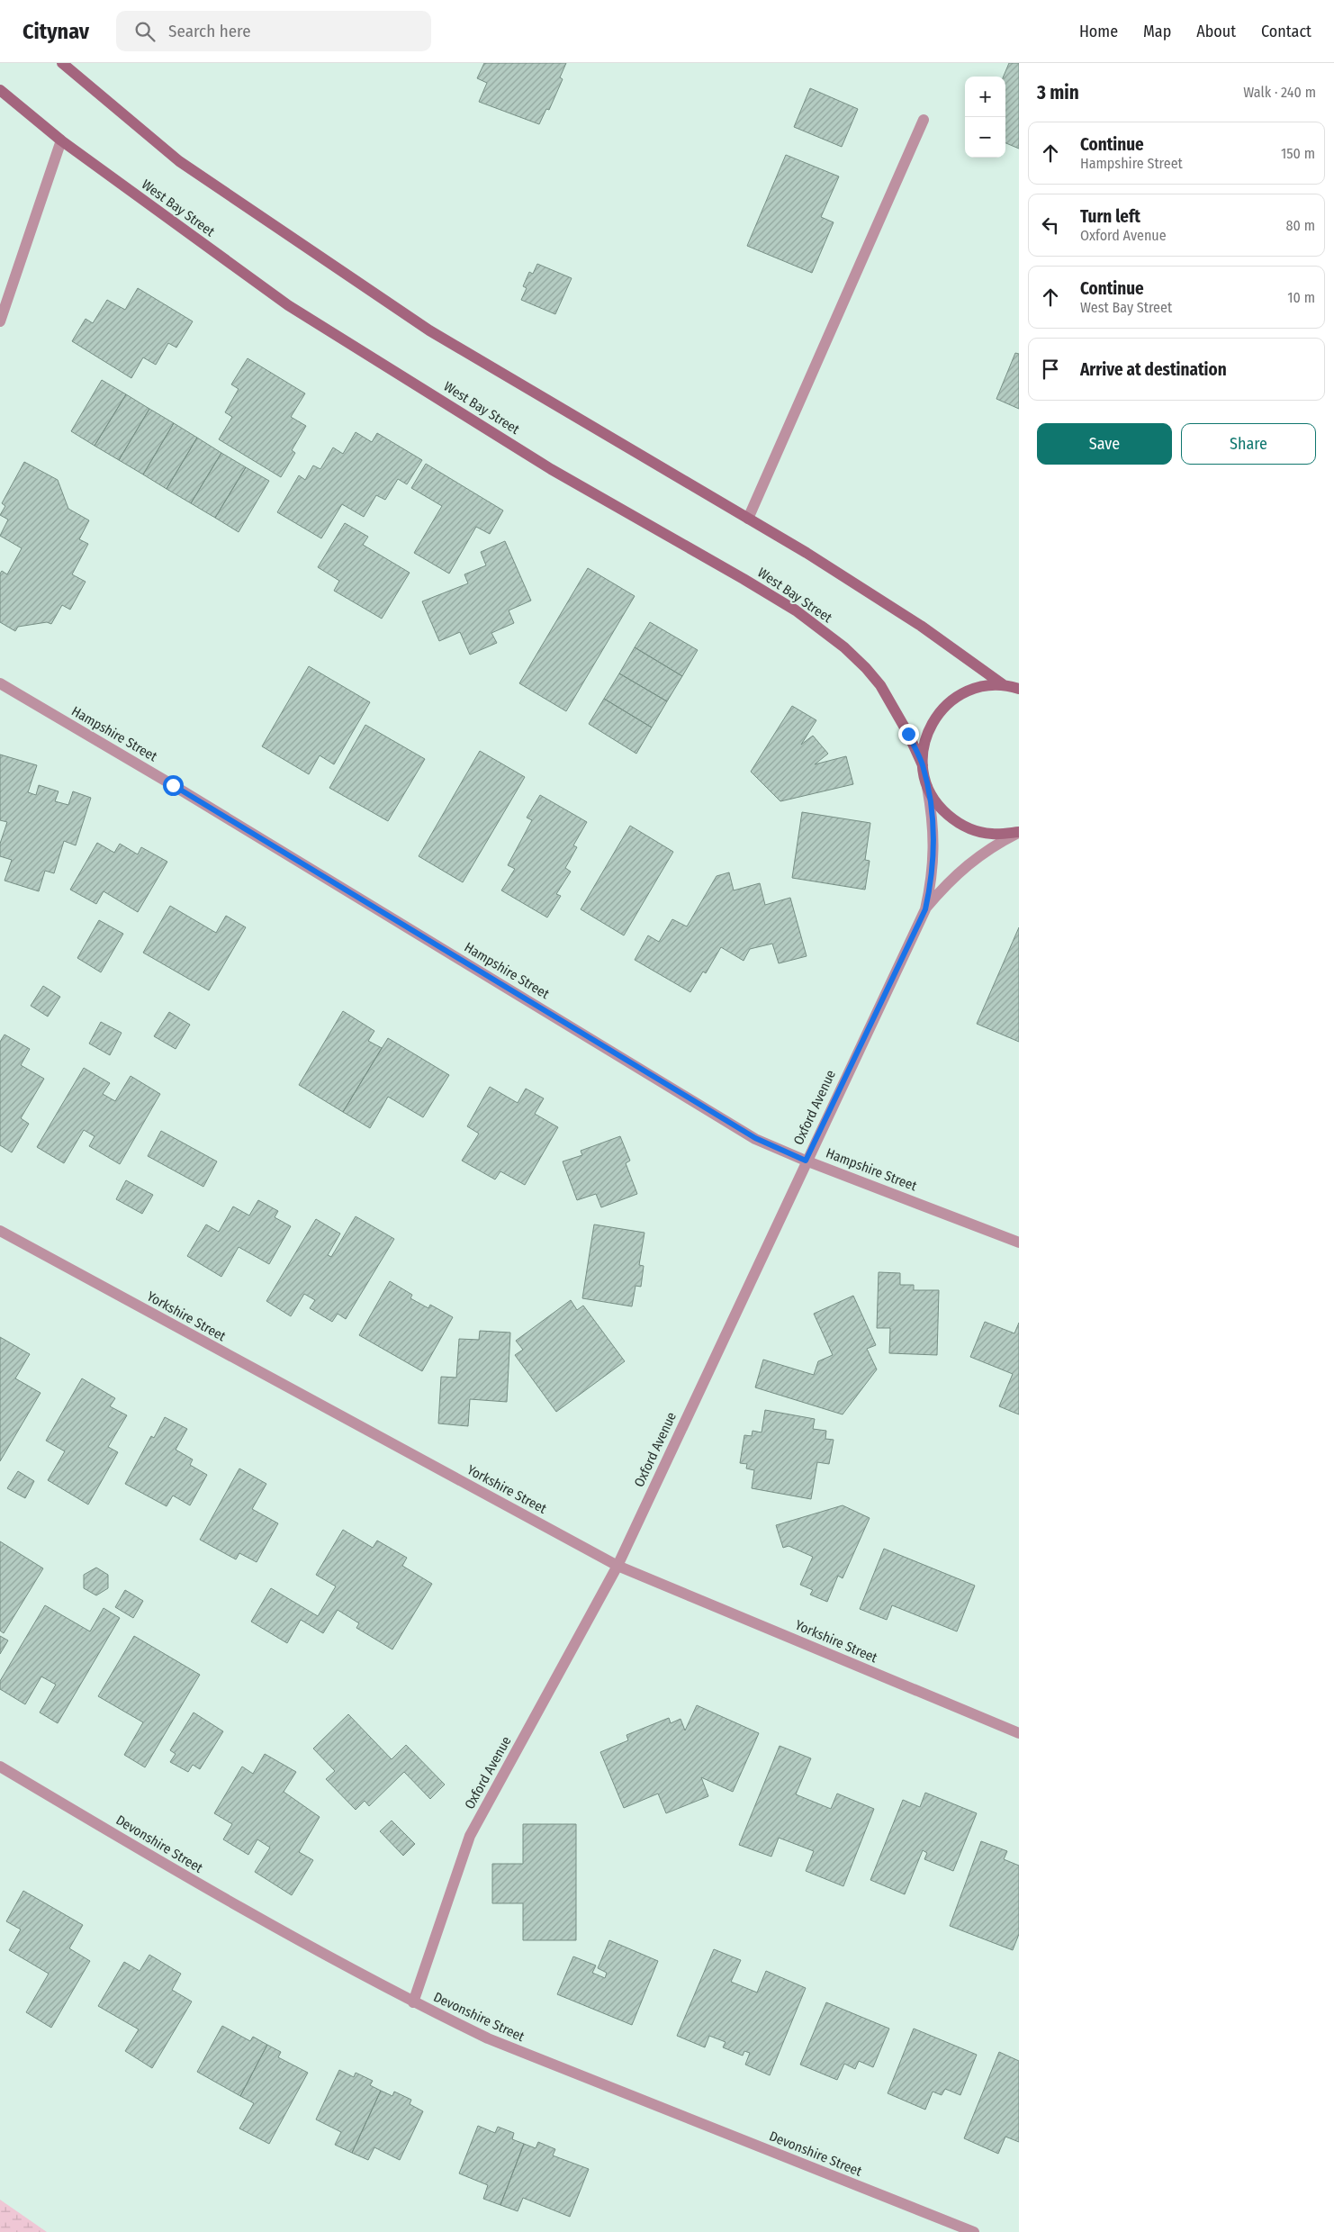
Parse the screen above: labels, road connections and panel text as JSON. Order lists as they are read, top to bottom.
{
  "streets": {
    "main road": ["West Bay Street"],
    "street": [
      "Hampshire Street",
      "Oxford Avenue",
      "Yorkshire Street",
      "Devonshire Street"
    ]
  },
  "crossings": [
    ["Hampshire Street", "Oxford Avenue"],
    ["Oxford Avenue", "Yorkshire Street"],
    ["Oxford Avenue", "Devonshire Street"]
  ],
  "page": {
    "header": "Citynav",
    "search": "Search here",
    "nav": [
      "Home",
      "Map",
      "About",
      "Contact"
    ],
    "heading": ["3 min", "Walk · 240 m"],
    "map_buttons": ["+", "−"],
    "list": [
      ["Continue", "Hampshire Street", "150 m"],
      ["Turn left", "Oxford Avenue", "80 m"],
      ["Continue", "West Bay Street", "10 m"],
      "Arrive at destination"
    ],
    "buttons": ["Save", "Share"]
  }
}
